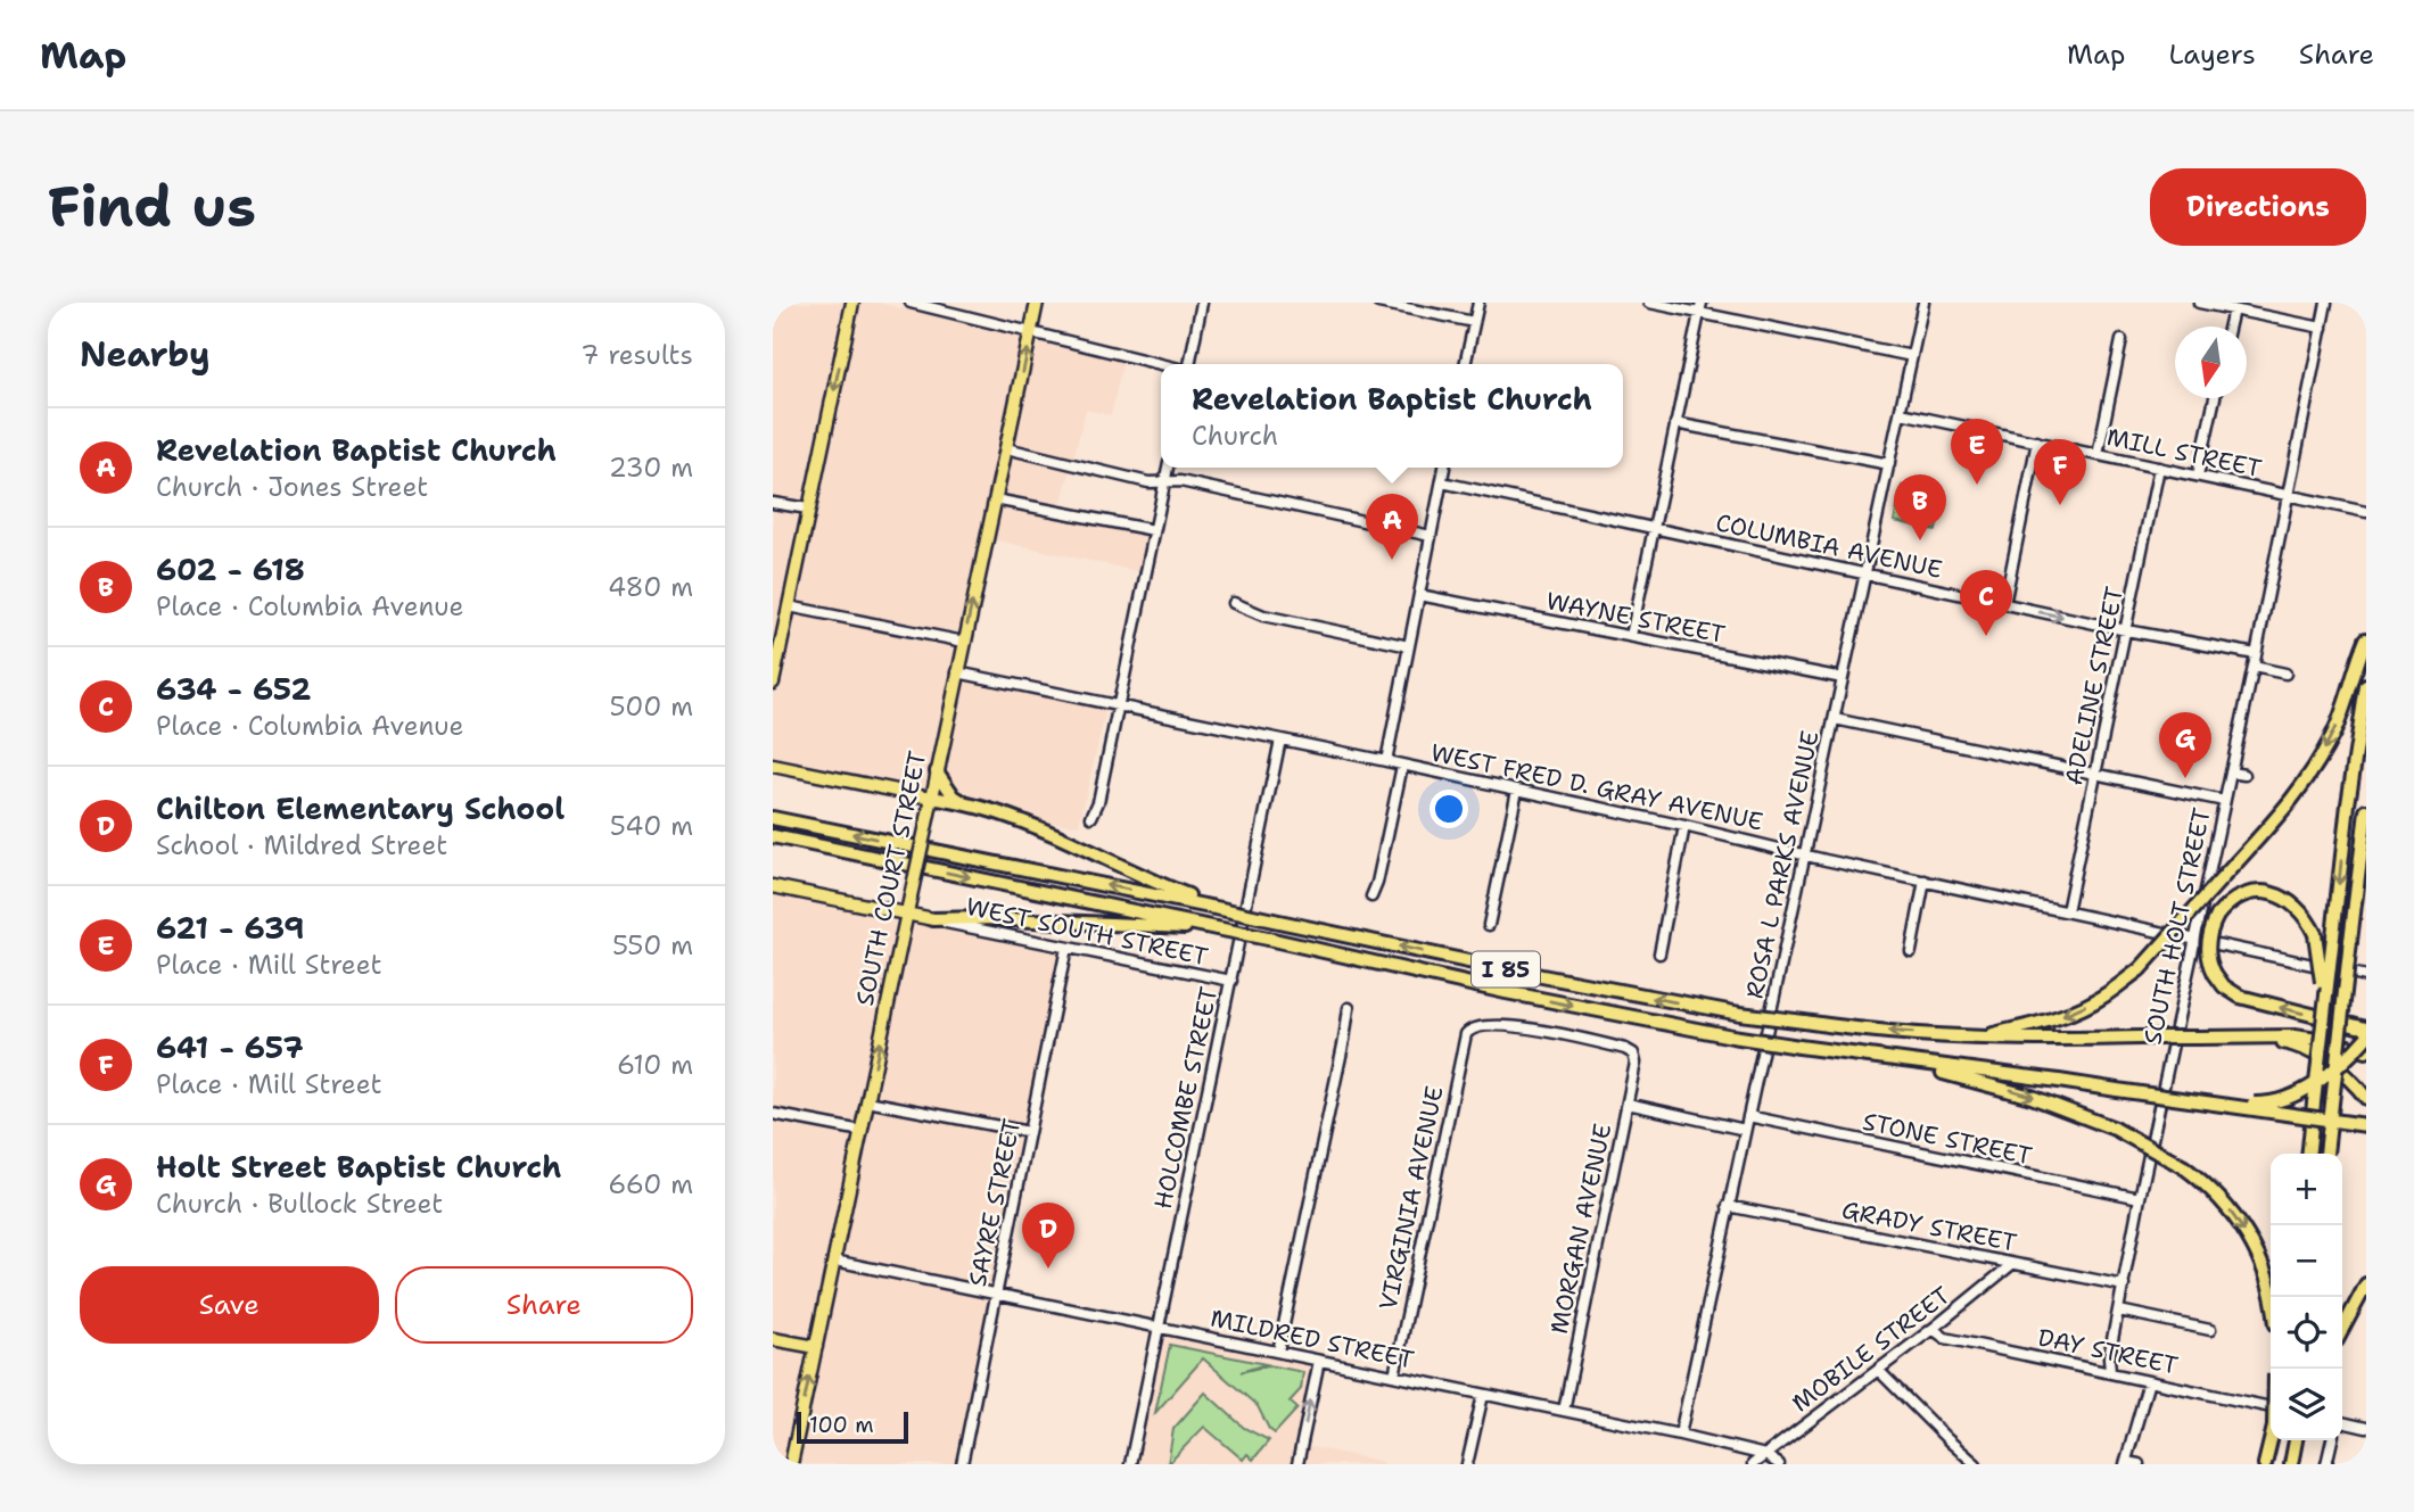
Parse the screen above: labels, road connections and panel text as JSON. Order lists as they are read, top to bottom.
{
  "streets": {
    "highway": ["I 85"],
    "main road": ["SOUTH COURT STREET"],
    "street": [
      "MILL STREET",
      "COLUMBIA AVENUE",
      "WAYNE STREET",
      "ADELINE STREET",
      "WEST FRED D. GRAY AVENUE",
      "ROSA L PARKS AVENUE",
      "SOUTH HOLT STREET",
      "WEST SOUTH STREET",
      "HOLCOMBE STREET",
      "STONE STREET",
      "VIRGINIA AVENUE",
      "SAYRE STREET",
      "GRADY STREET",
      "MORGAN AVENUE",
      "MILDRED STREET",
      "MOBILE STREET",
      "DAY STREET"
    ]
  },
  "crossings": [
    ["MILL STREET", "ADELINE STREET"],
    ["MILL STREET", "ROSA L PARKS AVENUE"],
    ["MILL STREET", "SOUTH HOLT STREET"],
    ["COLUMBIA AVENUE", "ADELINE STREET"],
    ["COLUMBIA AVENUE", "ROSA L PARKS AVENUE"],
    ["COLUMBIA AVENUE", "SOUTH HOLT STREET"],
    ["WAYNE STREET", "ROSA L PARKS AVENUE"],
    ["ADELINE STREET", "WEST FRED D. GRAY AVENUE"],
    ["WEST FRED D. GRAY AVENUE", "ROSA L PARKS AVENUE"],
    ["WEST FRED D. GRAY AVENUE", "SOUTH COURT STREET"],
    ["WEST FRED D. GRAY AVENUE", "SOUTH HOLT STREET"],
    ["WEST FRED D. GRAY AVENUE", "HOLCOMBE STREET"],
    ["ROSA L PARKS AVENUE", "STONE STREET"],
    ["ROSA L PARKS AVENUE", "GRADY STREET"],
    ["ROSA L PARKS AVENUE", "MILDRED STREET"],
    ["SOUTH COURT STREET", "MILDRED STREET"],
    ["SOUTH HOLT STREET", "STONE STREET"],
    ["SOUTH HOLT STREET", "GRADY STREET"],
    ["SOUTH HOLT STREET", "DAY STREET"],
    ["WEST SOUTH STREET", "HOLCOMBE STREET"],
    ["WEST SOUTH STREET", "SAYRE STREET"],
    ["HOLCOMBE STREET", "MILDRED STREET"],
    ["VIRGINIA AVENUE", "MORGAN AVENUE"],
    ["VIRGINIA AVENUE", "MILDRED STREET"],
    ["SAYRE STREET", "MILDRED STREET"],
    ["GRADY STREET", "MOBILE STREET"],
    ["MORGAN AVENUE", "MILDRED STREET"],
    ["MILDRED STREET", "MOBILE STREET"],
    ["MOBILE STREET", "DAY STREET"]
  ],
  "one_way": ["SOUTH COURT STREET"],
  "scale_bar": "100 m",
  "north": "bottom",
  "page": {
    "header": "Map",
    "nav": ["Map", "Layers", "Share"],
    "buttons": [
      "Directions",
      ["Save", "Share"]
    ],
    "title": "Find us",
    "heading": ["Nearby", "7 results"],
    "popup": ["Revelation Baptist Church", "Church"],
    "list": [
      {
        "mark": "A",
        "name": "Revelation Baptist Church",
        "note": "Church · Jones Street",
        "value": "230 m"
      },
      {
        "mark": "B",
        "name": "602 - 618",
        "note": "Place · Columbia Avenue",
        "value": "480 m"
      },
      {
        "mark": "C",
        "name": "634 - 652",
        "note": "Place · Columbia Avenue",
        "value": "500 m"
      },
      {
        "mark": "D",
        "name": "Chilton Elementary School",
        "note": "School · Mildred Street",
        "value": "540 m"
      },
      {
        "mark": "E",
        "name": "621 - 639",
        "note": "Place · Mill Street",
        "value": "550 m"
      },
      {
        "mark": "F",
        "name": "641 - 657",
        "note": "Place · Mill Street",
        "value": "610 m"
      },
      {
        "mark": "G",
        "name": "Holt Street Baptist Church",
        "note": "Church · Bullock Street",
        "value": "660 m"
      }
    ],
    "pins": [
      "E",
      "F",
      "B",
      "A",
      "C",
      "G",
      "D"
    ],
    "map_buttons": ["+", "−"],
    "scale": "100 m"
  }
}
